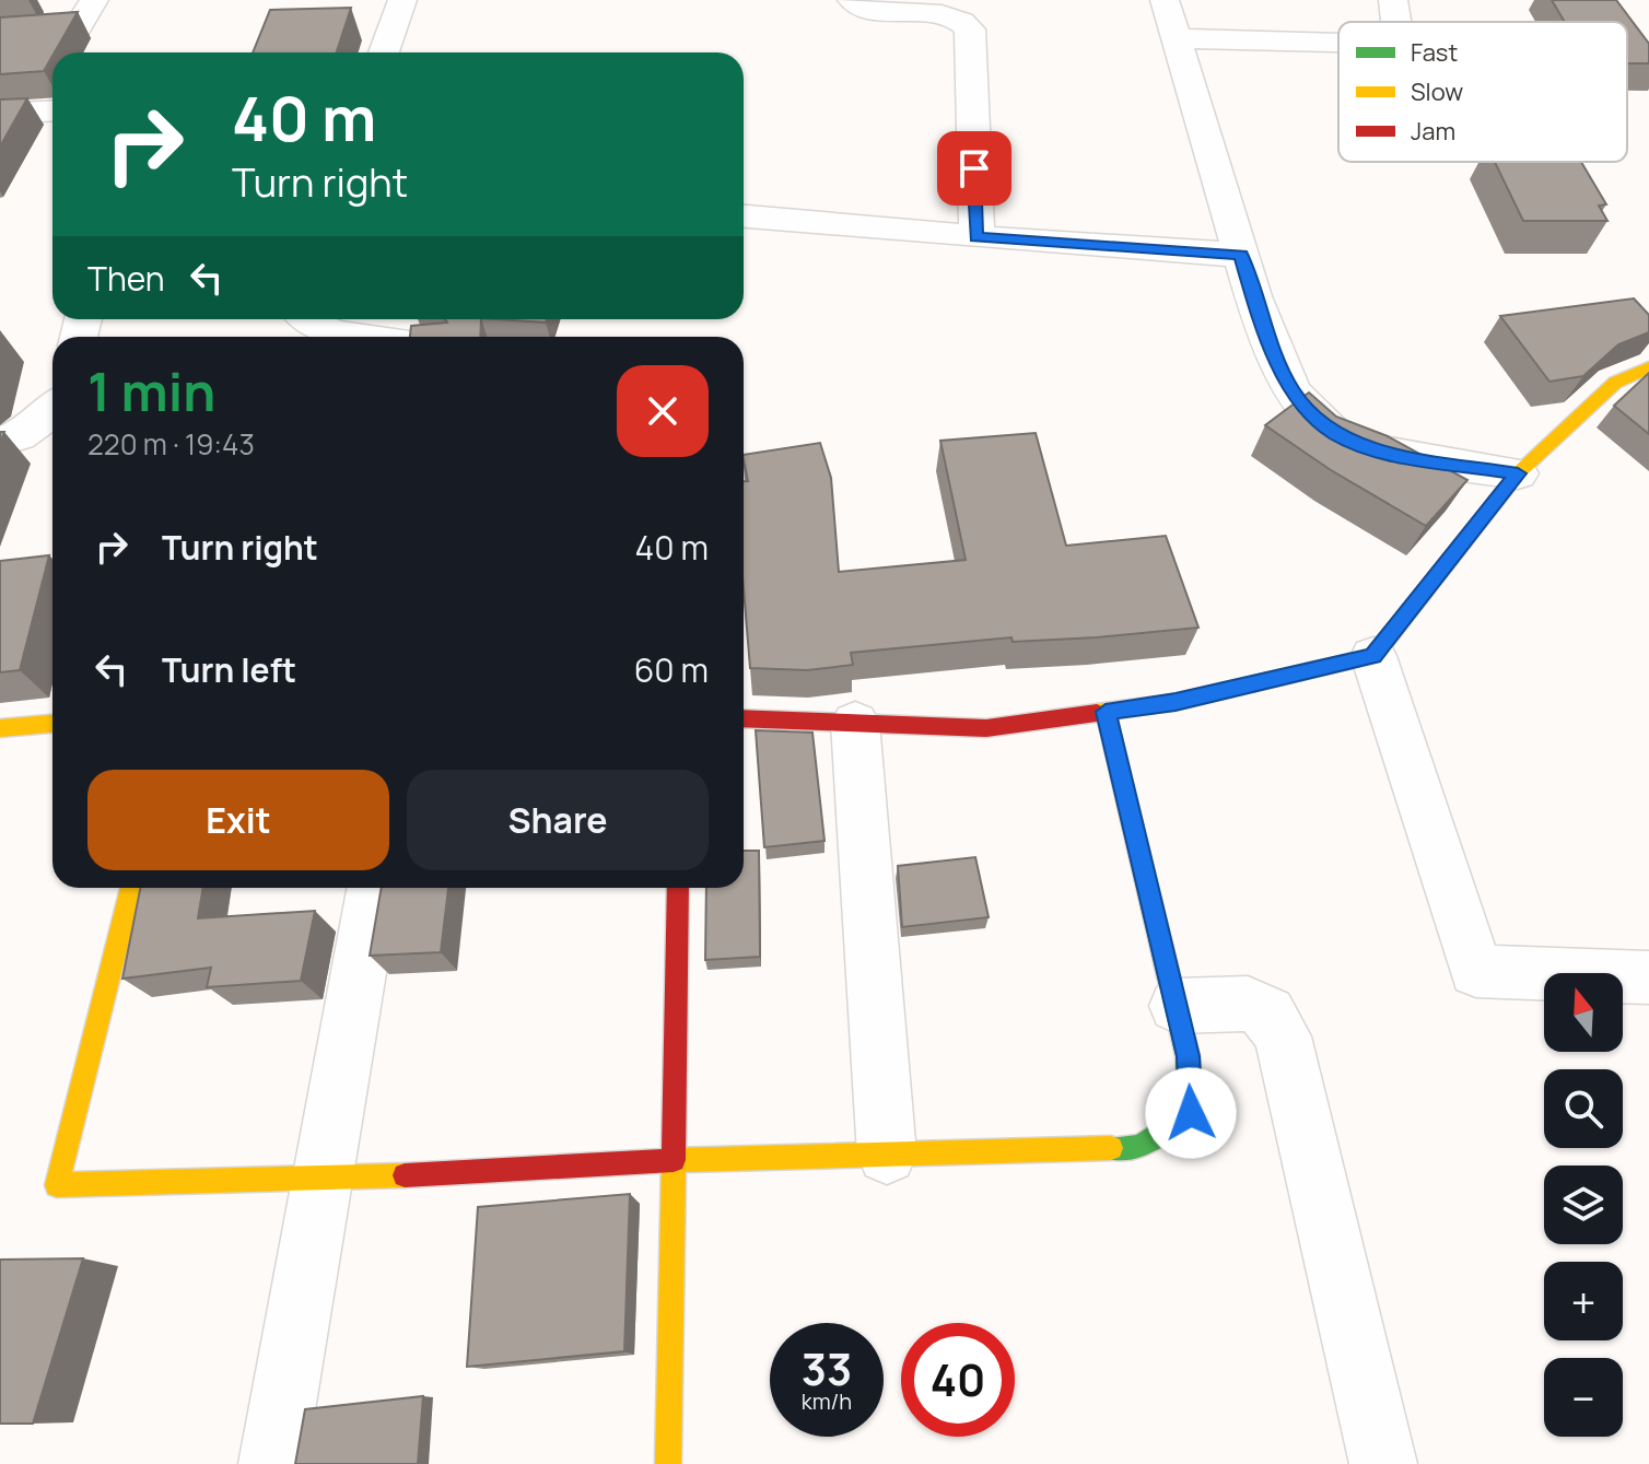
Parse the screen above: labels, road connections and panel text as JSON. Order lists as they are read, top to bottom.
{
  "legend": ["Fast", "Slow", "Jam"],
  "north": "top",
  "page": {
    "turn": ["40 m", "Turn right"],
    "then": "Then",
    "heading": ["1 min", "220 m · 19:43"],
    "list": [
      {
        "name": "Turn right",
        "value": "40 m"
      },
      {
        "name": "Turn left",
        "value": "60 m"
      }
    ],
    "buttons": ["Exit", "Share"],
    "map_buttons": ["+", "−"],
    "speed": "33 km/h",
    "limit": "40"
  }
}
